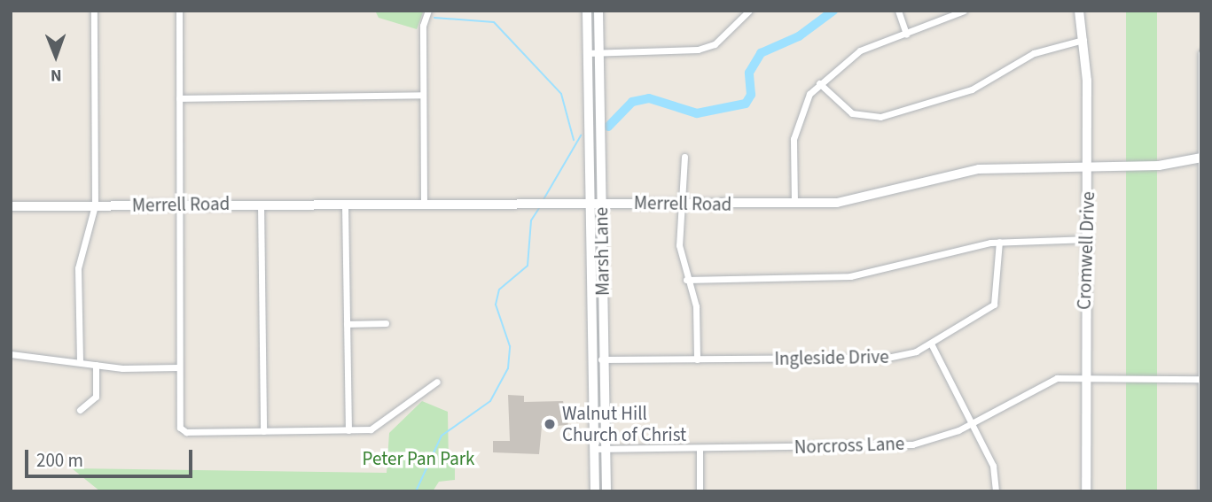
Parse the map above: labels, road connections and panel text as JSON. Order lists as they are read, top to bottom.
{
  "streets": {
    "street": [
      "Merrell Road",
      "Cromwell Drive",
      "Marsh Lane",
      "Ingleside Drive",
      "Norcross Lane"
    ]
  },
  "crossings": [
    ["Merrell Road", "Cromwell Drive"],
    ["Merrell Road", "Marsh Lane"],
    ["Cromwell Drive", "Norcross Lane"],
    ["Marsh Lane", "Ingleside Drive"],
    ["Marsh Lane", "Norcross Lane"]
  ],
  "parks": ["Peter Pan Park"],
  "places": ["Walnut Hill Church of Christ"],
  "scale_bar": "200 m",
  "north": "bottom"
}
